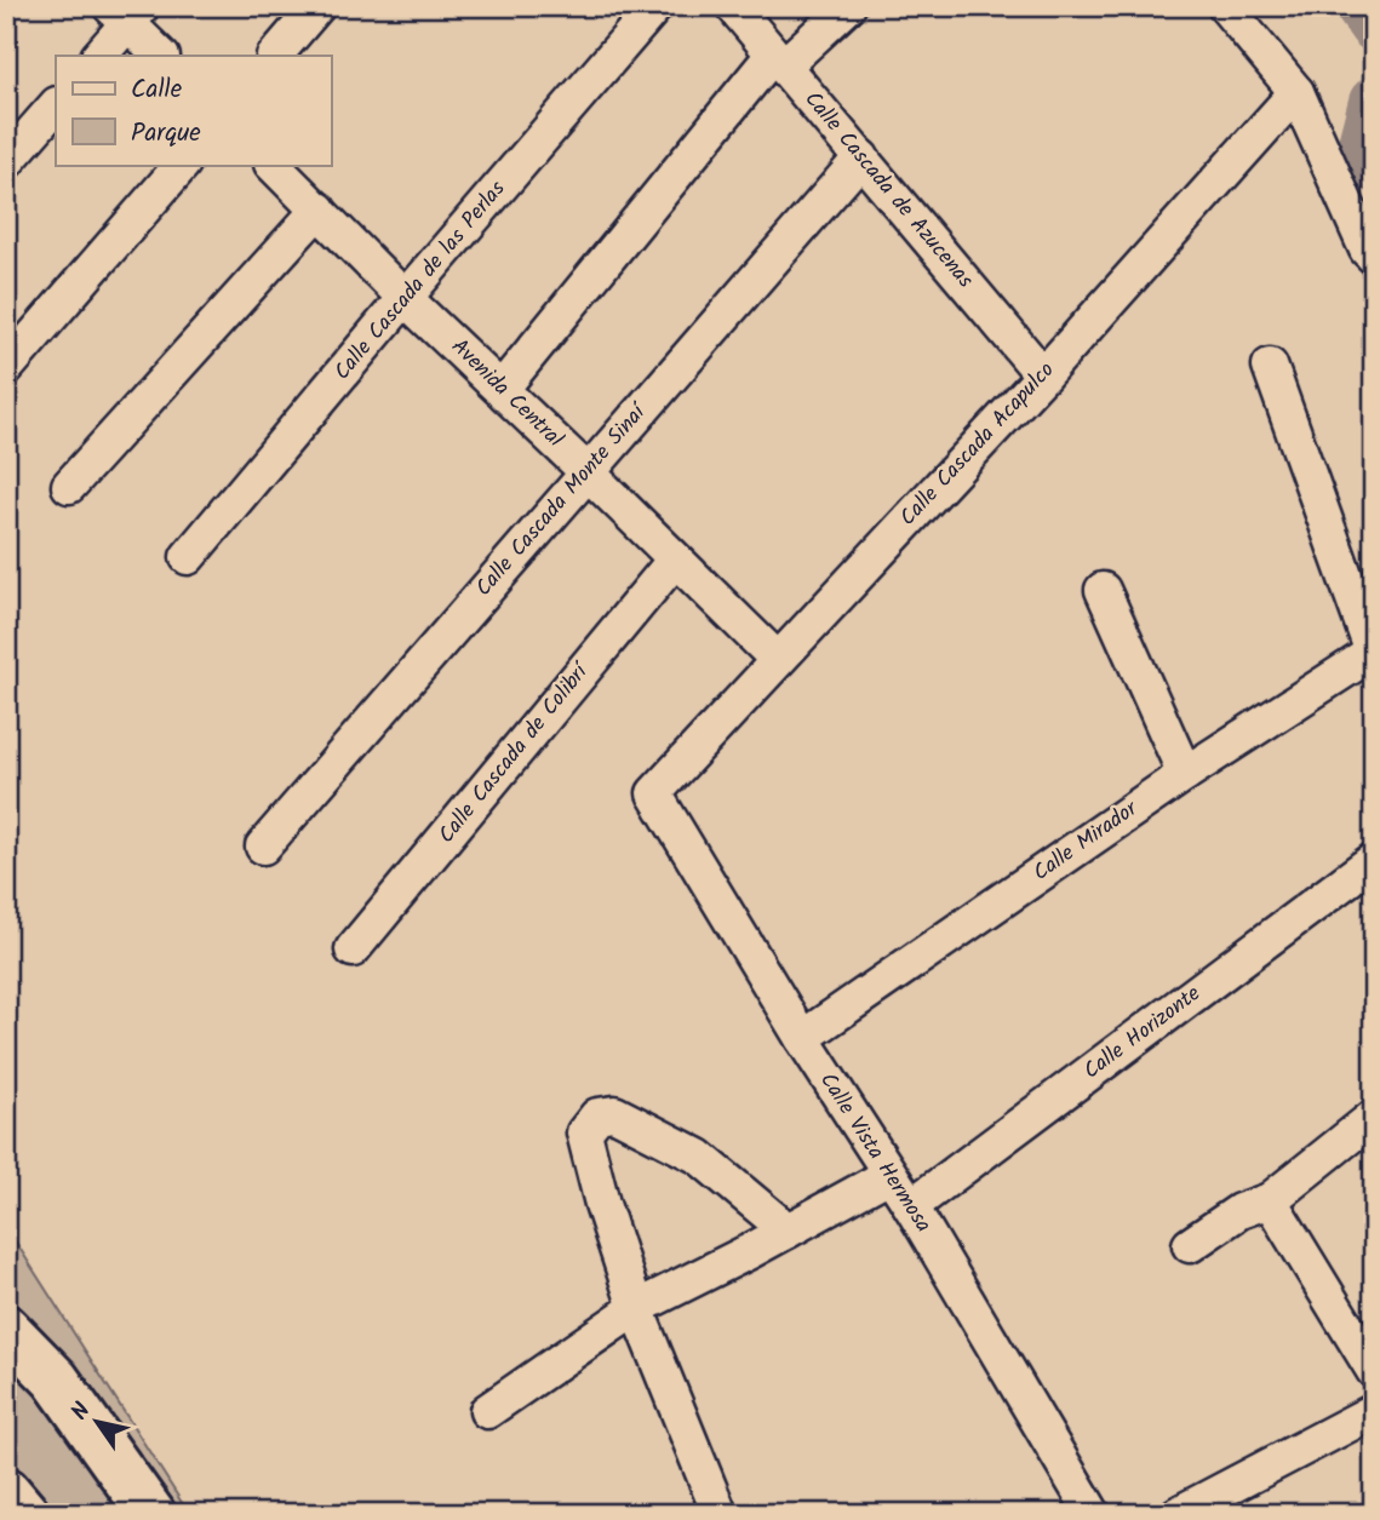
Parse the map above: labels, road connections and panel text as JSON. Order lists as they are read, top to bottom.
{
  "streets": {
    "street": [
      "Calle Cascada de Azucenas",
      "Calle Cascada de las Perlas",
      "Avenida Central",
      "Calle Cascada Acapulco",
      "Calle Cascada Monte Sinaí",
      "Calle Cascada de Colibrí",
      "Calle Mirador",
      "Calle Horizonte",
      "Calle Vista Hermosa"
    ]
  },
  "crossings": [
    ["Calle Cascada de Azucenas", "Calle Cascada Acapulco"],
    ["Calle Cascada de Azucenas", "Calle Cascada Monte Sinaí"],
    ["Calle Cascada de las Perlas", "Avenida Central"],
    ["Avenida Central", "Calle Cascada Acapulco"],
    ["Avenida Central", "Calle Cascada Monte Sinaí"],
    ["Avenida Central", "Calle Cascada de Colibrí"],
    ["Calle Cascada Acapulco", "Calle Vista Hermosa"],
    ["Calle Mirador", "Calle Vista Hermosa"],
    ["Calle Horizonte", "Calle Vista Hermosa"]
  ],
  "legend": ["Calle", "Parque"],
  "north": "top left"
}
